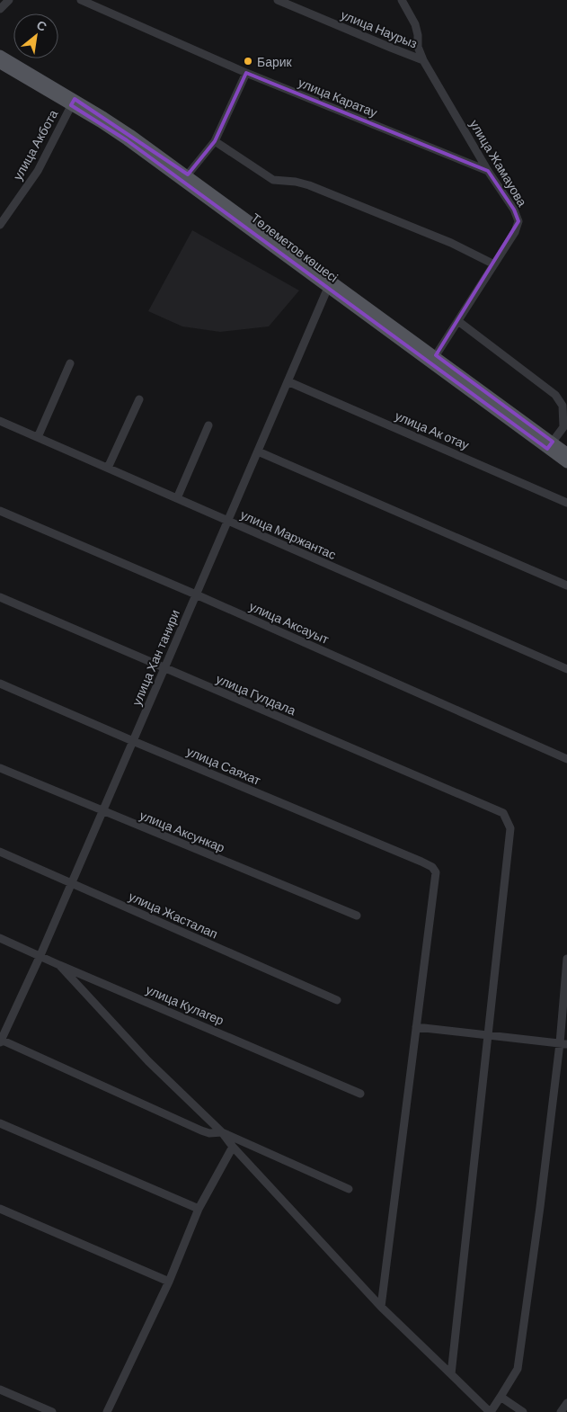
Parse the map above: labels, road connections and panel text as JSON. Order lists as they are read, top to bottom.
{
  "streets": {
    "main road": ["Төлеметов көшесі"],
    "street": [
      "улица Наурыз",
      "улица Каратау",
      "улица Акбота",
      "улица Жамауова",
      "улица Ак отау",
      "улица Маржантас",
      "улица Аксауыт",
      "улица Хан танири",
      "улица Гулдала",
      "улица Саяхат",
      "улица Аксункар",
      "улица Жасталап",
      "улица Кулагер"
    ]
  },
  "crossings": [
    ["улица Наурыз", "улица Жамауова"],
    ["улица Каратау", "улица Жамауова"],
    ["улица Акбота", "Төлеметов көшесі"],
    ["улица Жамауова", "Төлеметов көшесі"],
    ["Төлеметов көшесі", "улица Хан танири"],
    ["улица Ак отау", "улица Хан танири"],
    ["улица Маржантас", "улица Хан танири"],
    ["улица Аксауыт", "улица Хан танири"],
    ["улица Хан танири", "улица Гулдала"],
    ["улица Хан танири", "улица Саяхат"],
    ["улица Хан танири", "улица Аксункар"],
    ["улица Хан танири", "улица Жасталап"],
    ["улица Хан танири", "улица Кулагер"]
  ],
  "places": ["Барик"],
  "north": "top right"
}
